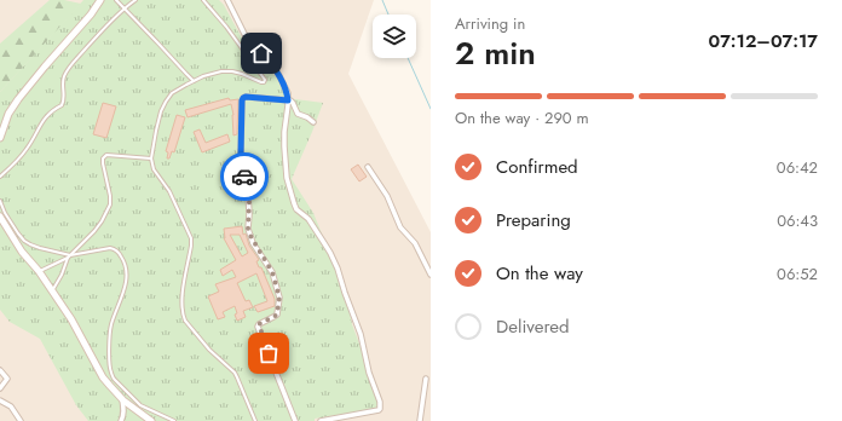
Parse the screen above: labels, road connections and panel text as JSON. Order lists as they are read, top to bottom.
{
  "page": {
    "heading": ["2 min", "Arriving in", "07:12–07:17"],
    "bar": "On the way · 290 m",
    "list": [
      ["Confirmed", "06:42"],
      ["Preparing", "06:43"],
      ["On the way", "06:52"],
      "Delivered"
    ]
  }
}
